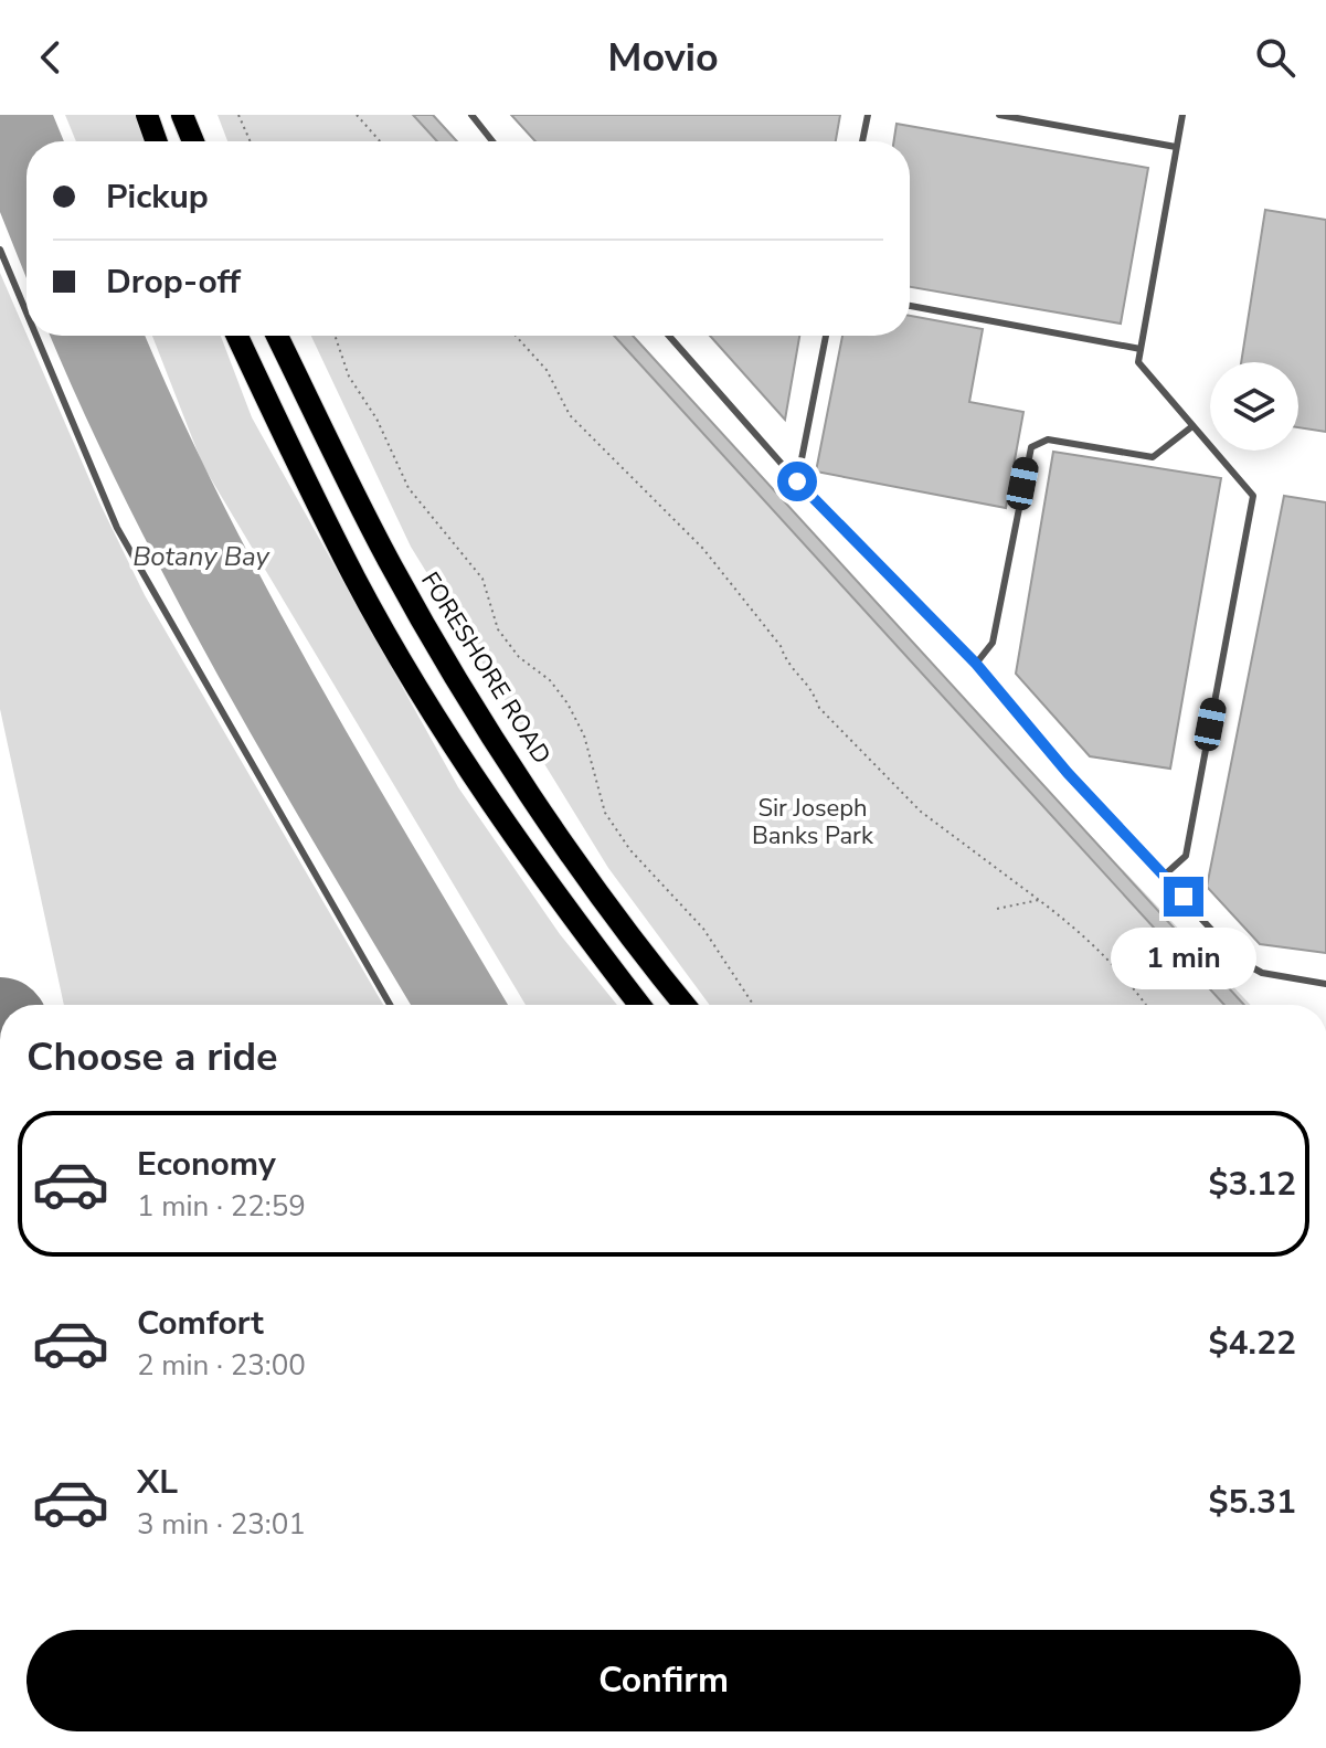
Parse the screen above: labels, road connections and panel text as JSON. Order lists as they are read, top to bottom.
{
  "streets": {
    "main road": ["FORESHORE ROAD"]
  },
  "water": ["Botany Bay"],
  "parks": ["Sir Joseph Banks Park"],
  "page": {
    "header": "Movio",
    "banner": ["Pickup", "Drop-off"],
    "bubble": "1 min",
    "heading": "Choose a ride",
    "list": [
      {
        "name": "Economy",
        "note": "1 min · 22:59",
        "value": "$3.12"
      },
      {
        "name": "Comfort",
        "note": "2 min · 23:00",
        "value": "$4.22"
      },
      {
        "name": "XL",
        "note": "3 min · 23:01",
        "value": "$5.31"
      }
    ],
    "buttons": "Confirm"
  }
}
